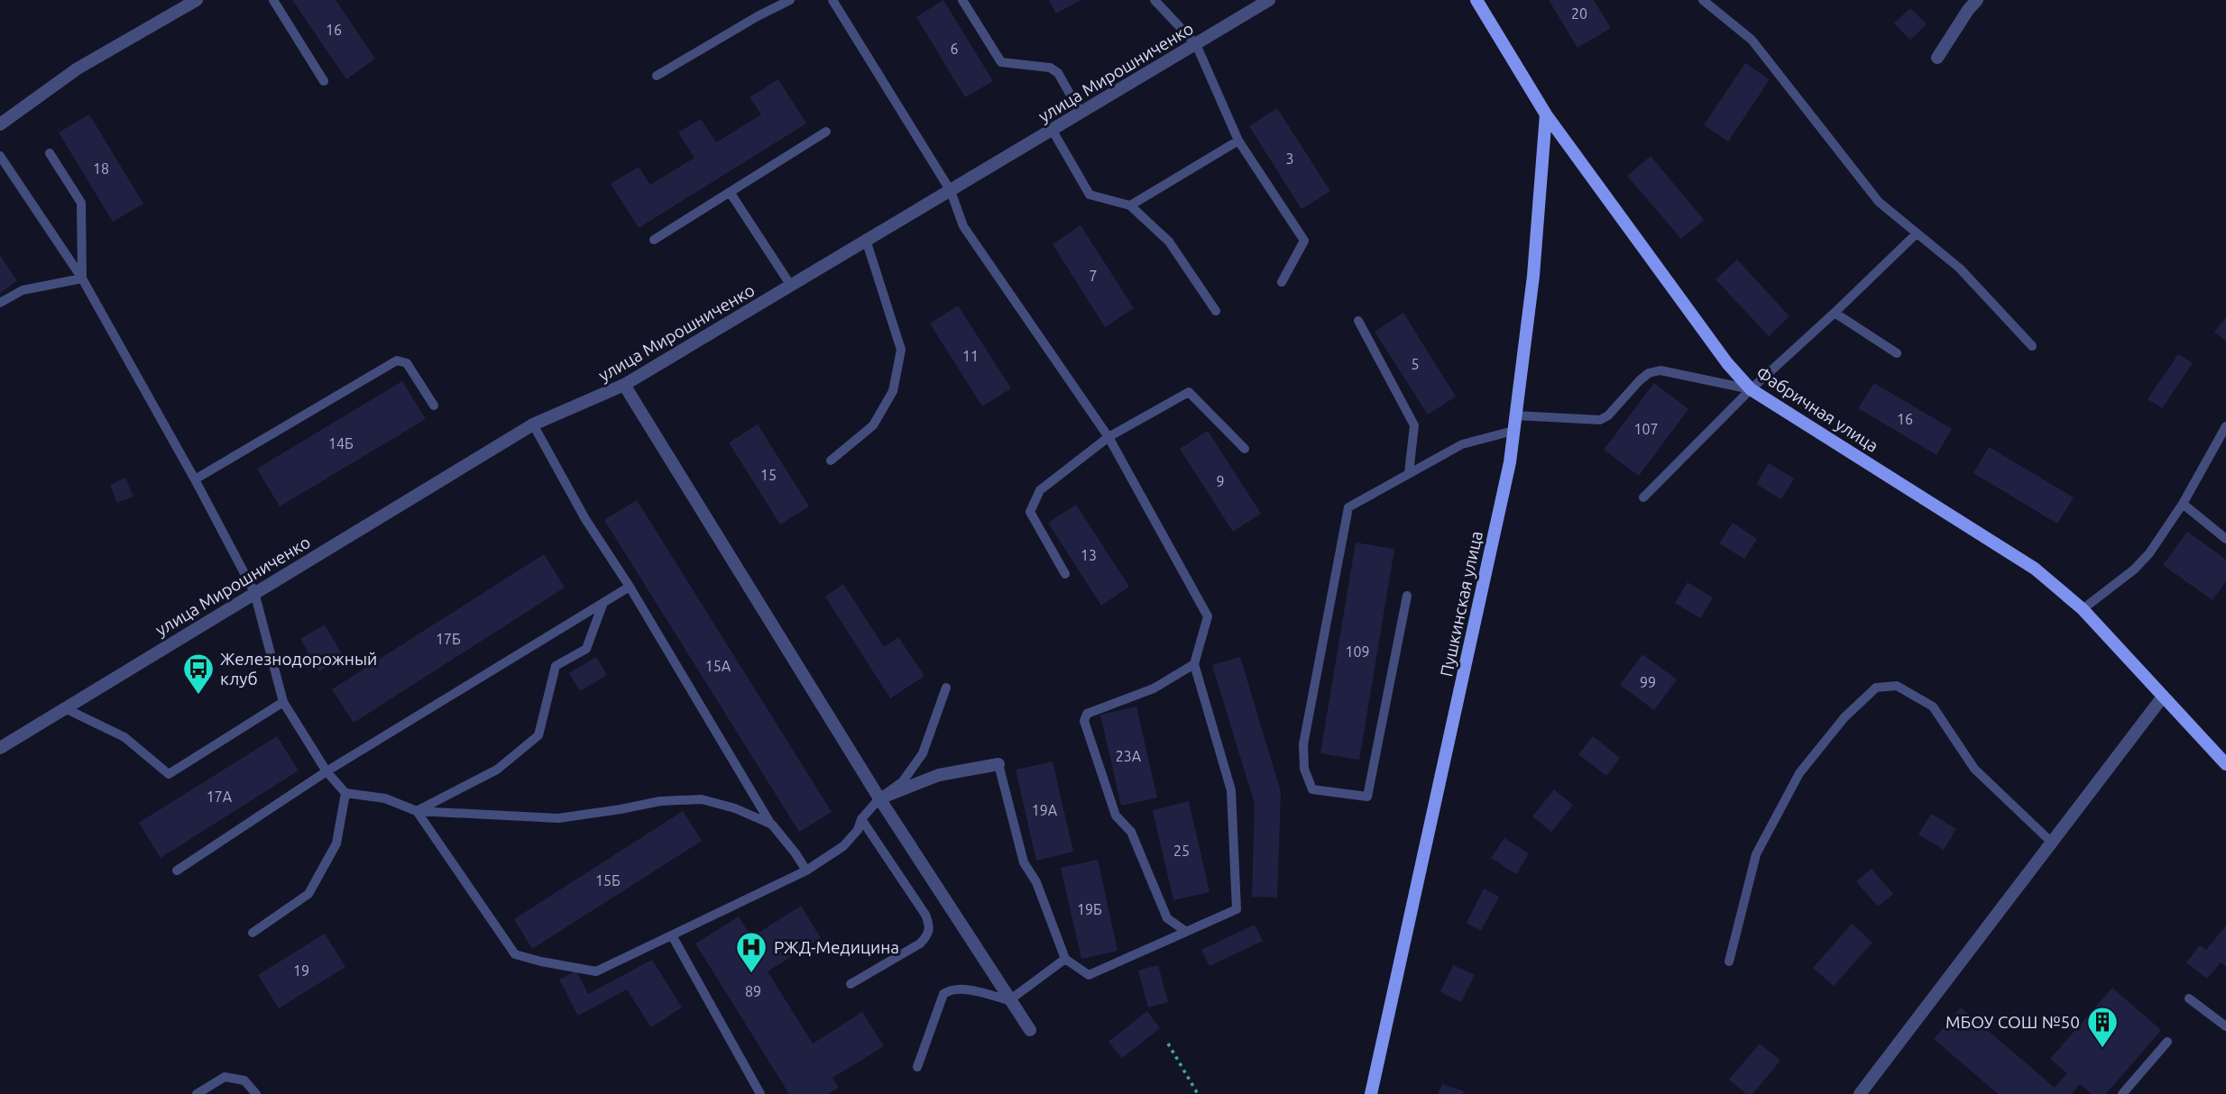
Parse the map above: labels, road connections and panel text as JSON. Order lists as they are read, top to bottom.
{
  "streets": {
    "main road": ["Фабричная улица", "Пушкинская улица"],
    "street": ["улица Мирошниченко"]
  },
  "crossings": [
    ["Фабричная улица", "Пушкинская улица"]
  ],
  "places": {
    "bus stop": ["Железнодорожный клуб"],
    "hospital": ["РЖД-Медицина"],
    "building": ["МБОУ СОШ №50"]
  },
  "house_numbers": [
    "20",
    "16",
    "6",
    "3",
    "18",
    "7",
    "11",
    "5",
    "16",
    "107",
    "14Б",
    "15",
    "9",
    "13",
    "17Б",
    "109",
    "15А",
    "99",
    "23А",
    "17А",
    "19А",
    "25",
    "15Б",
    "19Б",
    "19",
    "89"
  ]
}
